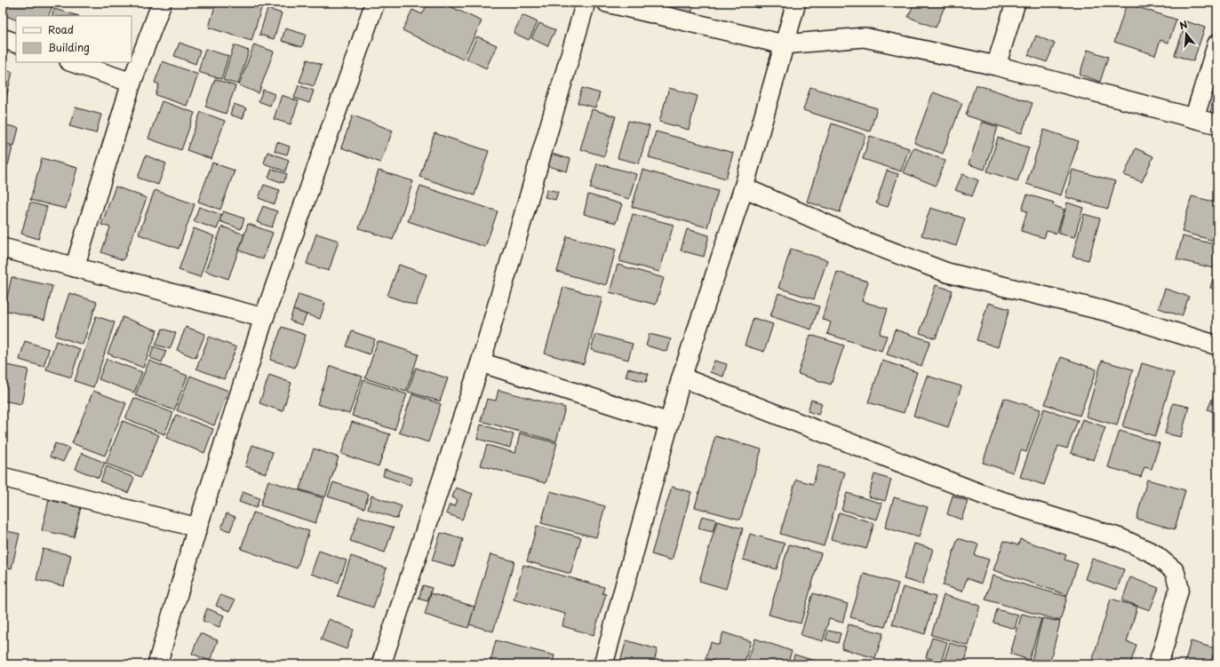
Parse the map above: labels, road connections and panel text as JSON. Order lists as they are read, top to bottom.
{
  "legend": ["Road", "Building"],
  "north": "top"
}
